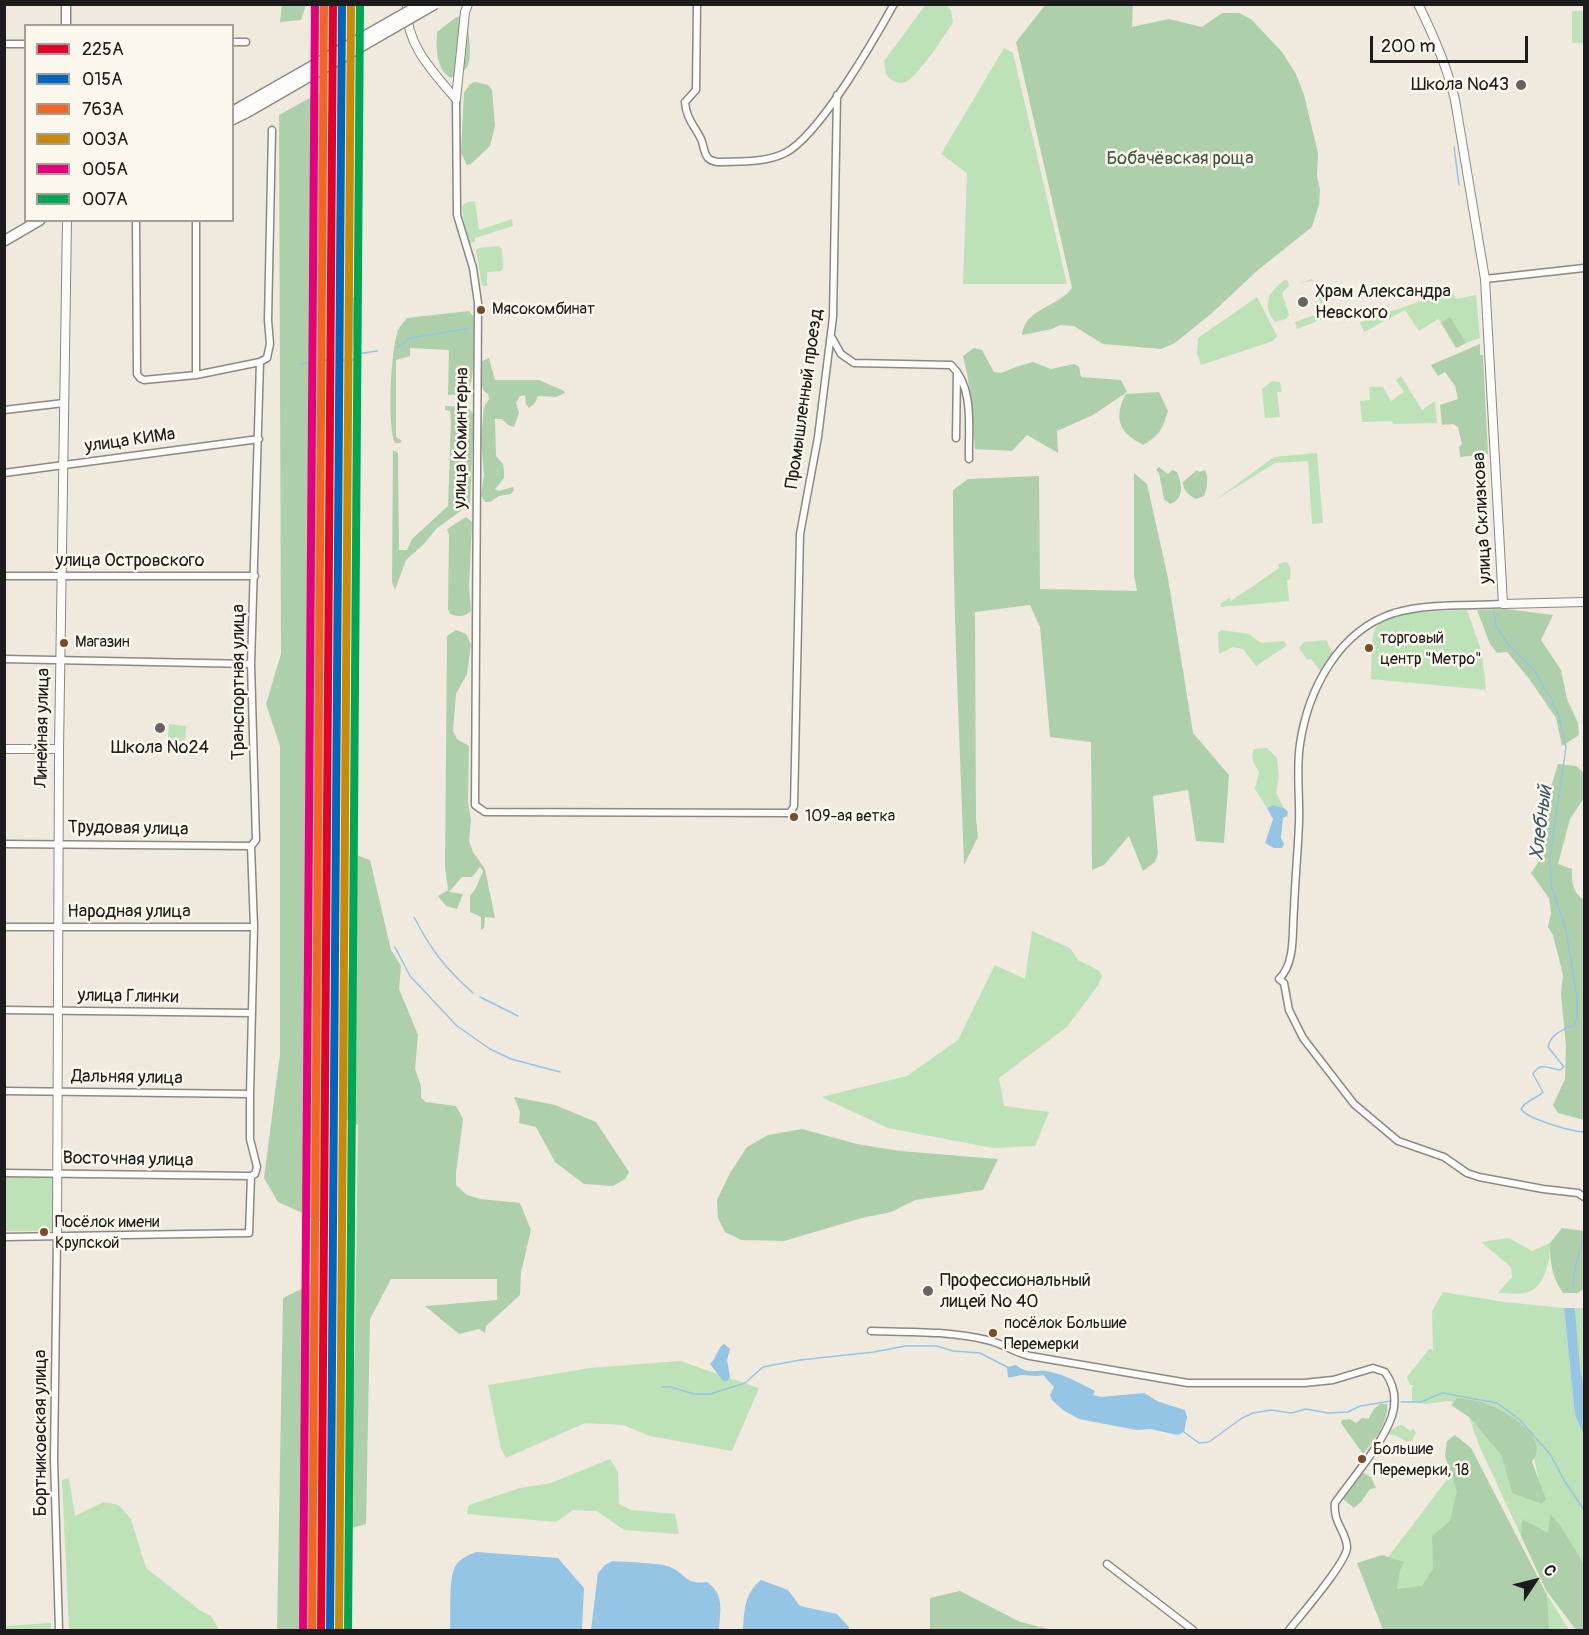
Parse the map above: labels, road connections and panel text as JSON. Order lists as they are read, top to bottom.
{
  "streets": {
    "street": [
      "Промышленный проезд",
      "улица Коминтерна",
      "улица КИМа",
      "улица Склизкова",
      "улица Островского",
      "Транспортная улица",
      "Линейная улица",
      "Трудовая улица",
      "Народная улица",
      "улица Глинки",
      "Дальняя улица",
      "Восточная улица",
      "Бортниковская улица"
    ]
  },
  "crossings": [
    ["Промышленный проезд", "улица Коминтерна"],
    ["улица КИМа", "Транспортная улица"],
    ["улица КИМа", "Линейная улица"],
    ["улица Островского", "Транспортная улица"],
    ["улица Островского", "Линейная улица"],
    ["Транспортная улица", "Линейная улица"],
    ["Транспортная улица", "Трудовая улица"],
    ["Транспортная улица", "Народная улица"],
    ["Транспортная улица", "улица Глинки"],
    ["Транспортная улица", "Дальняя улица"],
    ["Транспортная улица", "Восточная улица"],
    ["Транспортная улица", "Бортниковская улица"],
    ["Линейная улица", "Трудовая улица"],
    ["Линейная улица", "Народная улица"],
    ["Линейная улица", "улица Глинки"],
    ["Линейная улица", "Дальняя улица"],
    ["Линейная улица", "Восточная улица"],
    ["Линейная улица", "Бортниковская улица"]
  ],
  "water": ["Хлебный"],
  "parks": ["Бобачёвская роща"],
  "places": [
    "Школа №43",
    "Храм Александра Невского",
    "Мясокомбинат",
    "Магазин",
    "торговый центр \"Метро\"",
    "Школа №24",
    "109-ая ветка",
    "Посёлок имени Крупской",
    "Профессиональный лицей № 40",
    "посёлок Большие Перемерки",
    "Большие Перемерки, 18"
  ],
  "lines": [
    "transit line 225А",
    "transit line 015А",
    "transit line 763А",
    "transit line 003А",
    "transit line 005А",
    "transit line 007А"
  ],
  "legend": [
    "225А",
    "015А",
    "763А",
    "003А",
    "005А",
    "007А"
  ],
  "scale_bar": "200 m",
  "north": "top right"
}
